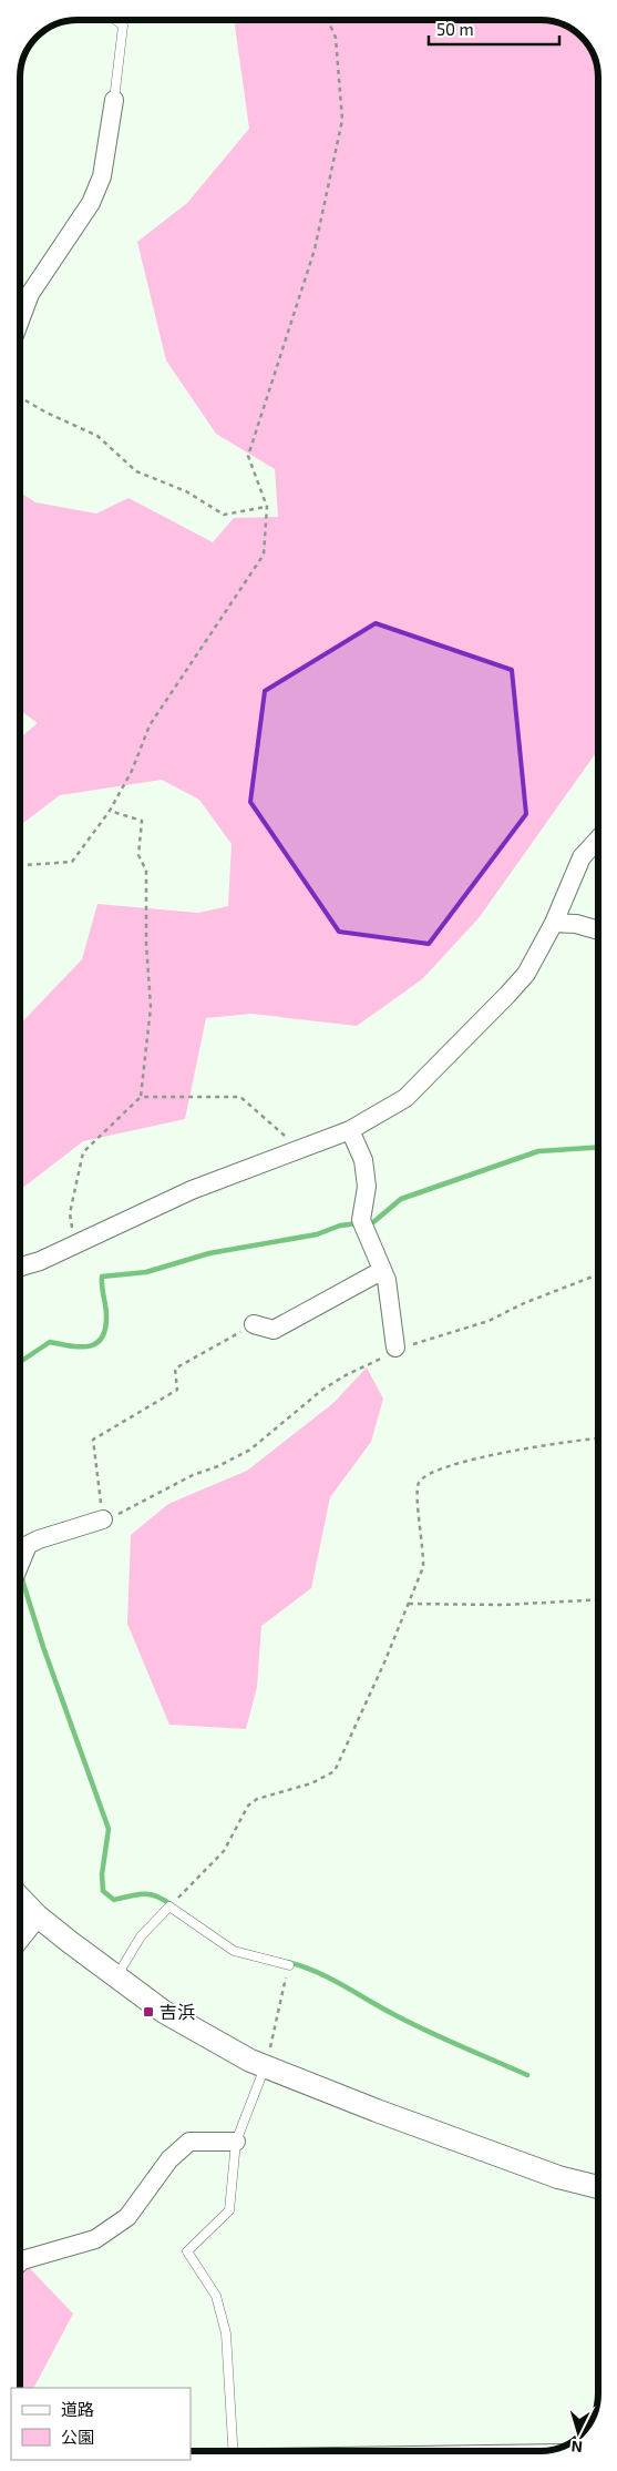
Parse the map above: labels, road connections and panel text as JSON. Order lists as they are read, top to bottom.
{
  "places": {
    "transit": ["吉浜"]
  },
  "legend": ["道路", "公園"],
  "scale_bar": "50 m",
  "north": "bottom"
}
